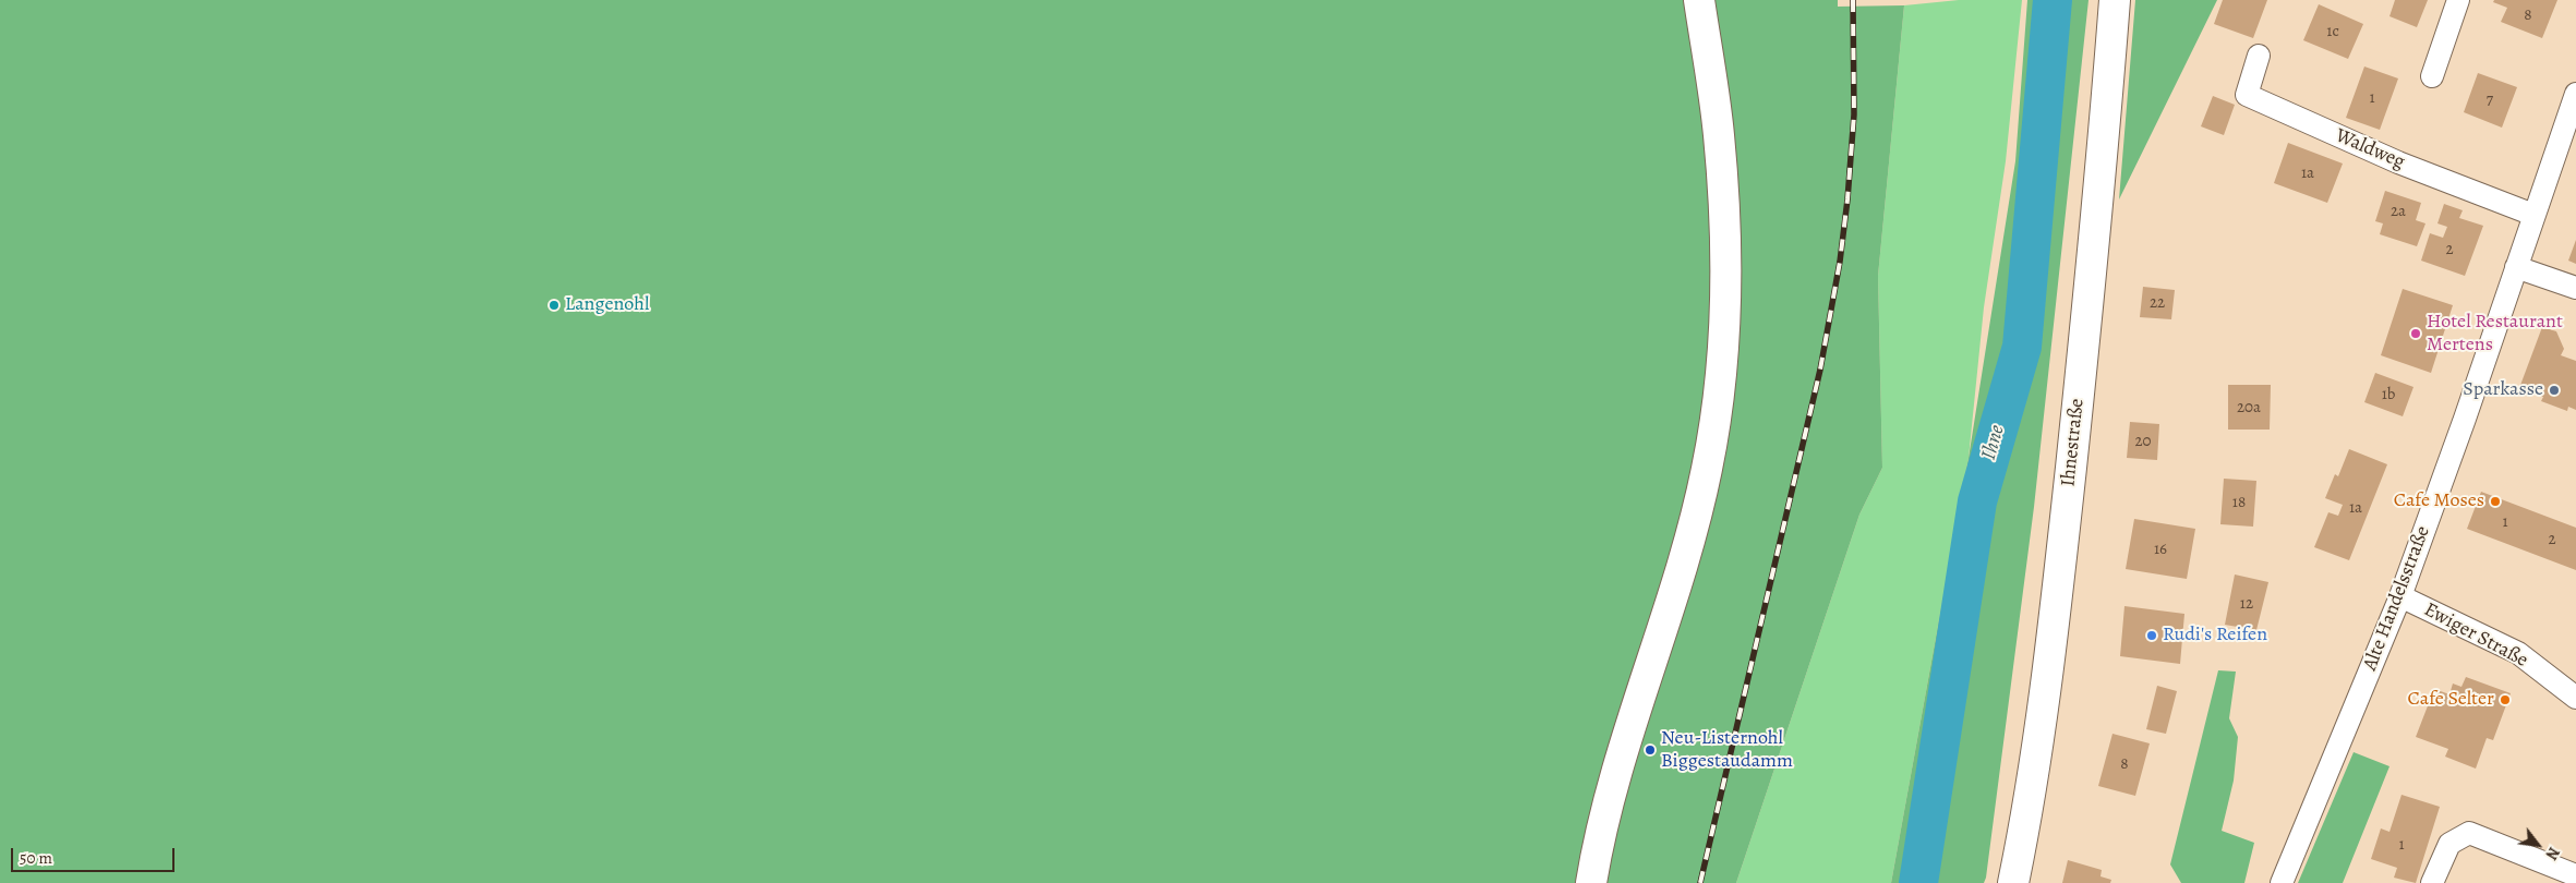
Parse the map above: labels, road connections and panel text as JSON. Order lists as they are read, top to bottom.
{
  "streets": {
    "main road": ["Ihnestraße"],
    "street": ["Waldweg", "Alte Handelsstraße", "Ewiger Straße"]
  },
  "crossings": [
    ["Waldweg", "Alte Handelsstraße"],
    ["Alte Handelsstraße", "Ewiger Straße"]
  ],
  "water": ["Ihne"],
  "places": [
    "Langenohl",
    "Hotel Restaurant Mertens",
    "Sparkasse",
    "Cafe Moses",
    "Rudi's Reifen",
    "Cafe Selter",
    "Neu-Listernohl Biggestaudamm"
  ],
  "house_numbers": [
    "8",
    "1c",
    "1",
    "7",
    "1a",
    "2a",
    "2",
    "22",
    "1b",
    "20a",
    "20",
    "18",
    "1a",
    "1",
    "2",
    "16",
    "12",
    "8",
    "1"
  ],
  "scale_bar": "50 m",
  "north": "bottom right"
}
